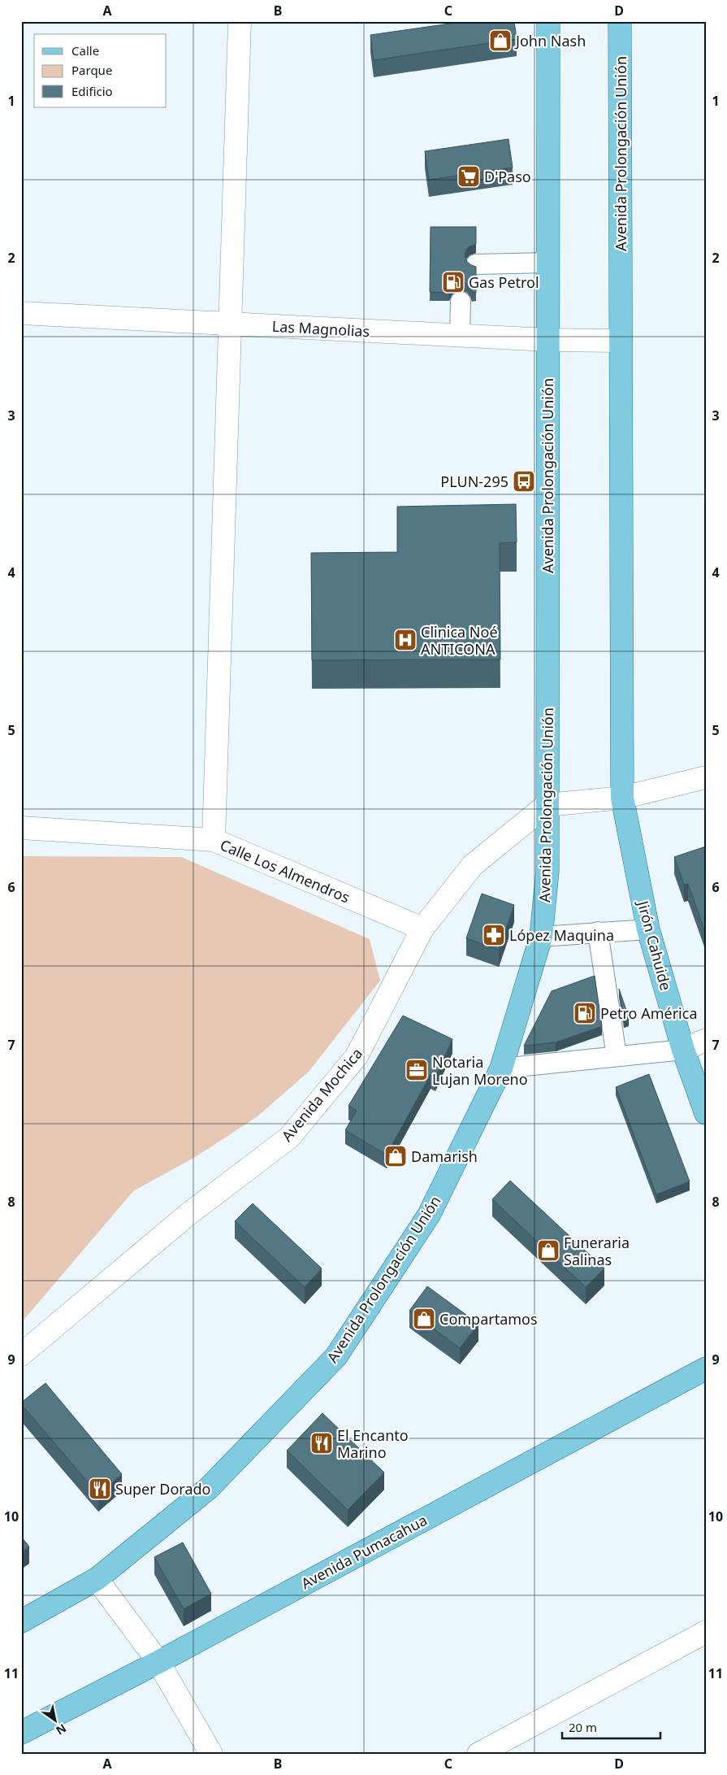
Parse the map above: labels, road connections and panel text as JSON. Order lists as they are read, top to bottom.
{
  "streets": {
    "main road": ["Avenida Prolongación Unión", "Jirón Cahuide", "Avenida Pumacahua"],
    "street": ["Las Magnolias", "Calle Los Almendros", "Avenida Mochica"]
  },
  "crossings": [
    ["Avenida Prolongación Unión", "Las Magnolias"],
    ["Avenida Prolongación Unión", "Jirón Cahuide"],
    ["Avenida Prolongación Unión", "Avenida Mochica"],
    ["Calle Los Almendros", "Avenida Mochica"]
  ],
  "places": {
    "shop": [
      "John Nash",
      "Damarish",
      "Funeraria Salinas",
      "Compartamos"
    ],
    "supermarket": ["D'Paso"],
    "fuel station": ["Gas Petrol", "Petro América"],
    "bus stop": ["PLUN-295"],
    "hospital": ["Clinica Noé ANTICONA"],
    "pharmacy": ["López Maquina"],
    "office": ["Notaria Lujan Moreno"],
    "restaurant": ["El Encanto Marino", "Super Dorado"]
  },
  "legend": ["Calle", "Parque", "Edificio"],
  "scale_bar": "20 m",
  "north": "bottom right",
  "grid": {
    "columns": [
      "A",
      "B",
      "C",
      "D"
    ],
    "rows": [
      "1",
      "2",
      "3",
      "4",
      "5",
      "6",
      "7",
      "8",
      "9",
      "10",
      "11"
    ]
  }
}
